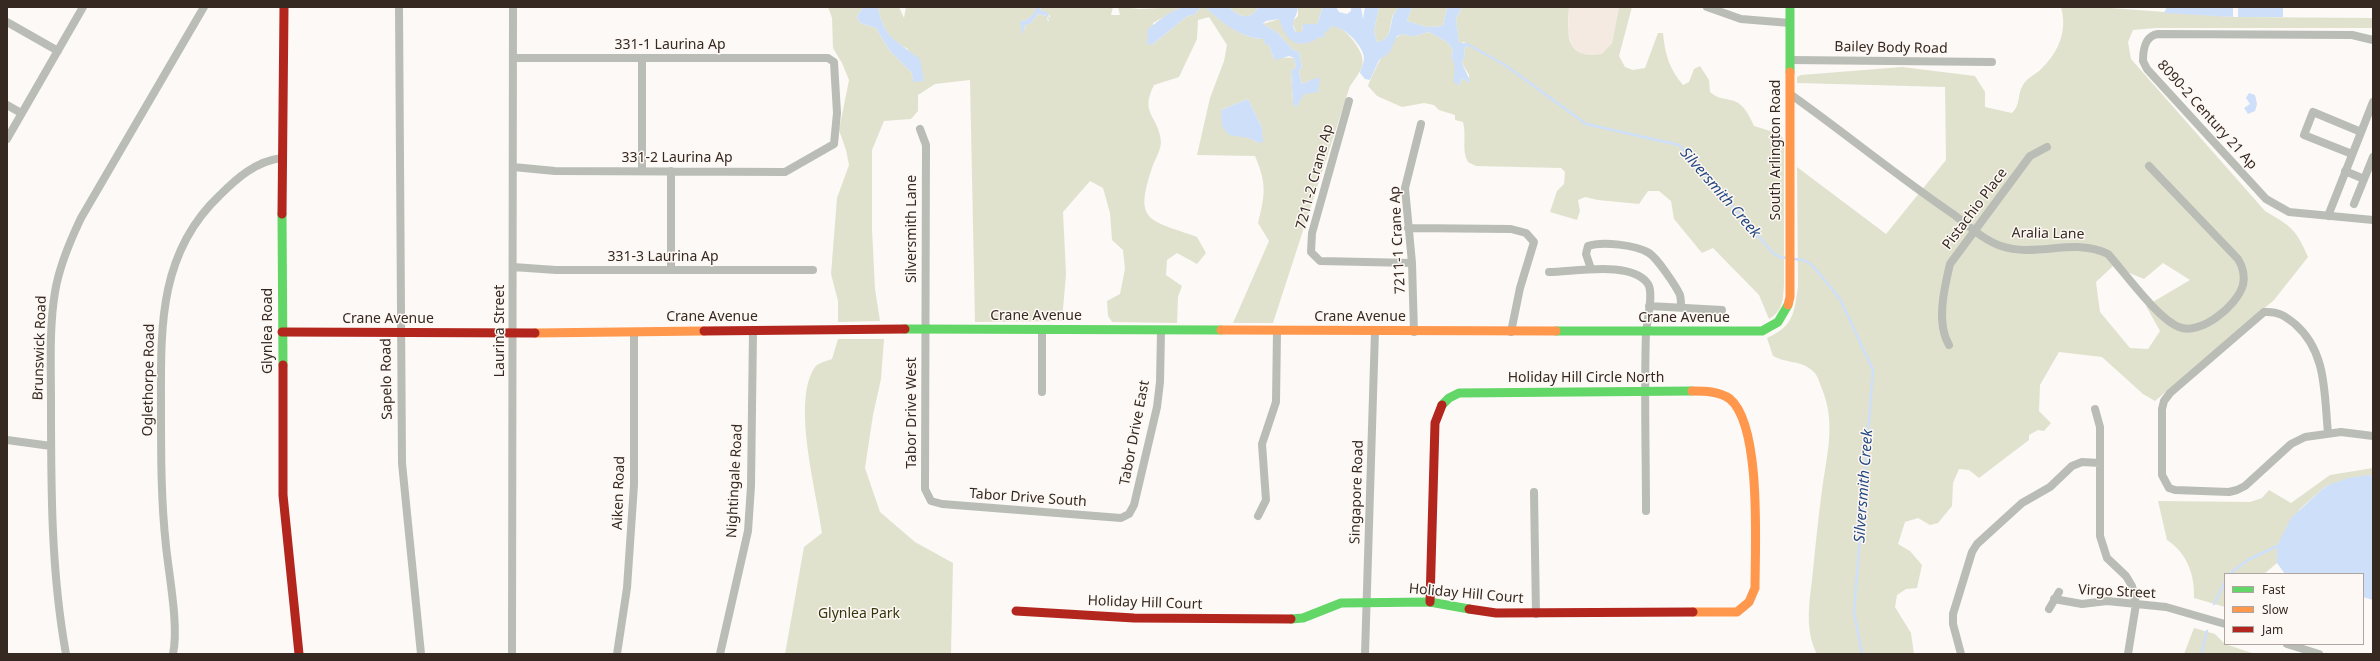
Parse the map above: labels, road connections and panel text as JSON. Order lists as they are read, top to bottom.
{
  "streets": {
    "street": [
      "331-1 Laurina Ap",
      "Bailey Body Road",
      "8090-2 Century 21 Ap",
      "South Arlington Road",
      "331-2 Laurina Ap",
      "7211-2 Crane Ap",
      "Pistachio Place",
      "Silversmith Lane",
      "Aralia Lane",
      "7211-1 Crane Ap",
      "331-3 Laurina Ap",
      "Crane Avenue",
      "Glynlea Road",
      "Laurina Street",
      "Brunswick Road",
      "Holiday Hill Circle North",
      "Sapelo Road",
      "Oglethorpe Road",
      "Tabor Drive West",
      "Tabor Drive East",
      "Nightingale Road",
      "Singapore Road",
      "Aiken Road",
      "Tabor Drive South",
      "Virgo Street",
      "Holiday Hill Court"
    ]
  },
  "crossings": [
    ["331-1 Laurina Ap", "331-2 Laurina Ap"],
    ["331-1 Laurina Ap", "Laurina Street"],
    ["Bailey Body Road", "South Arlington Road"],
    ["South Arlington Road", "Aralia Lane"],
    ["South Arlington Road", "Crane Avenue"],
    ["331-2 Laurina Ap", "Laurina Street"],
    ["7211-2 Crane Ap", "7211-1 Crane Ap"],
    ["Pistachio Place", "Aralia Lane"],
    ["Silversmith Lane", "Crane Avenue"],
    ["Silversmith Lane", "Tabor Drive West"],
    ["7211-1 Crane Ap", "Crane Avenue"],
    ["331-3 Laurina Ap", "Laurina Street"],
    ["Crane Avenue", "Glynlea Road"],
    ["Crane Avenue", "Laurina Street"],
    ["Crane Avenue", "Sapelo Road"],
    ["Crane Avenue", "Tabor Drive West"],
    ["Crane Avenue", "Tabor Drive East"],
    ["Crane Avenue", "Nightingale Road"],
    ["Crane Avenue", "Singapore Road"],
    ["Crane Avenue", "Aiken Road"],
    ["Glynlea Road", "Oglethorpe Road"],
    ["Holiday Hill Circle North", "Holiday Hill Court"],
    ["Tabor Drive West", "Tabor Drive South"],
    ["Tabor Drive East", "Tabor Drive South"],
    ["Singapore Road", "Holiday Hill Court"]
  ],
  "water": ["Silversmith Creek"],
  "parks": ["Glynlea Park"],
  "legend": ["Fast", "Slow", "Jam"]
}
